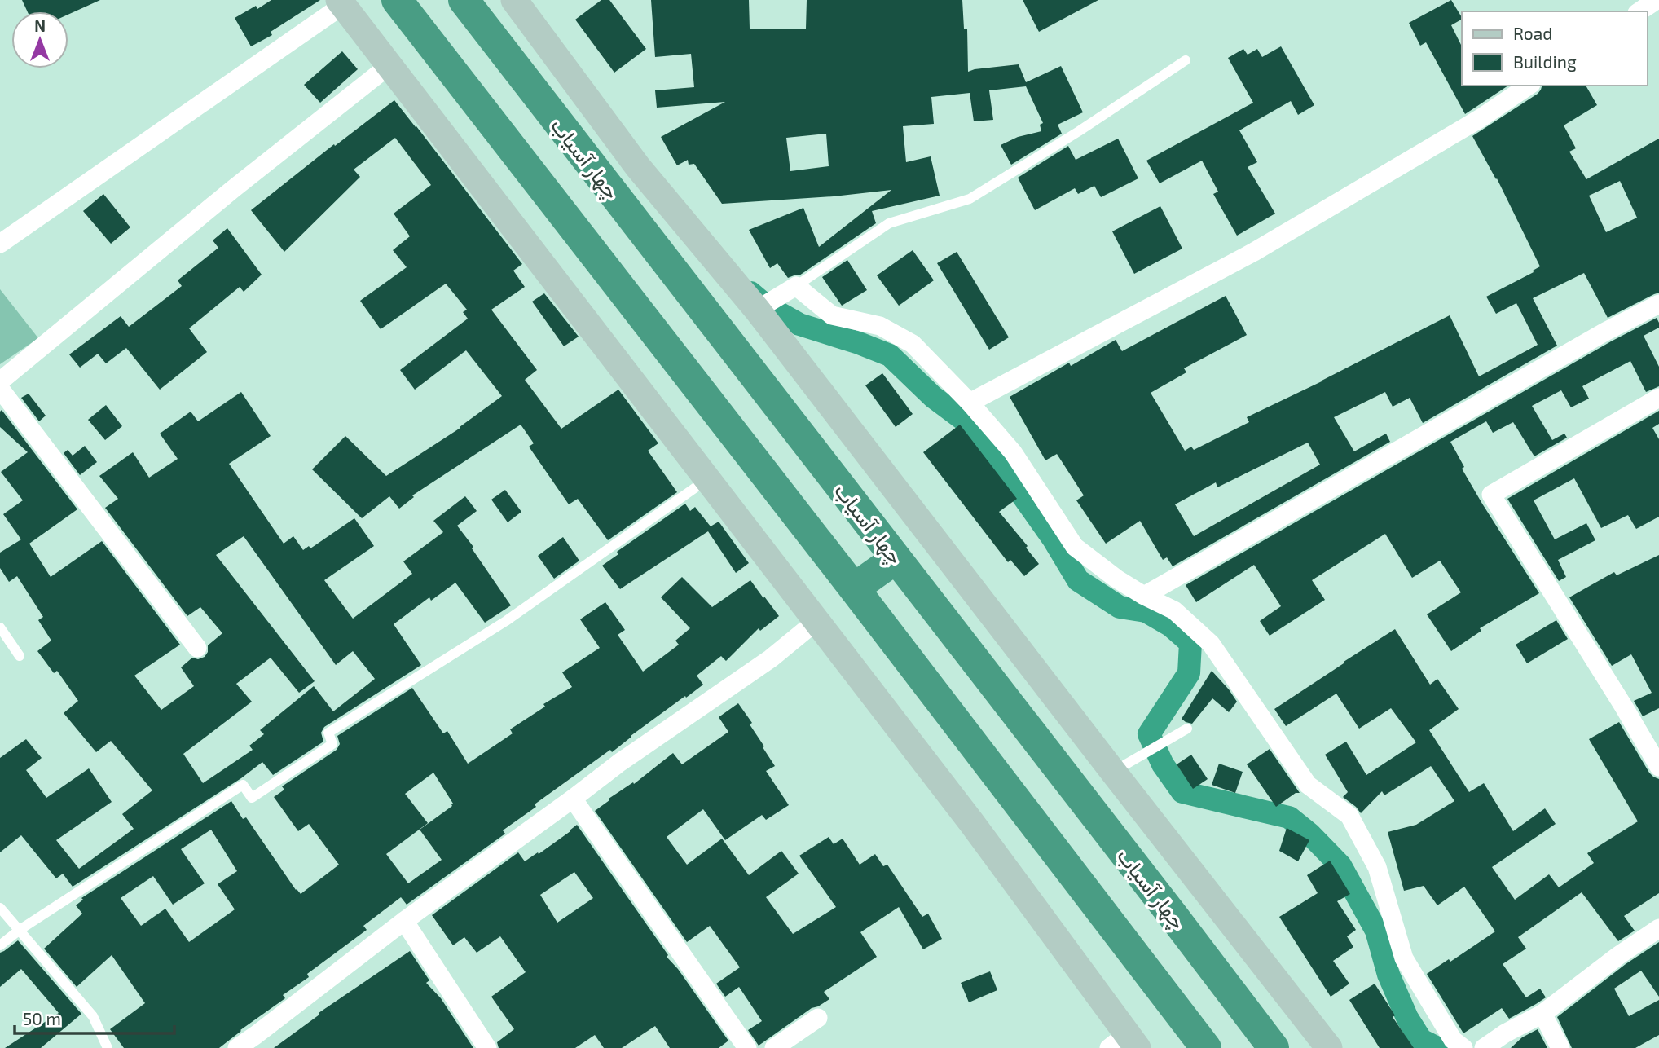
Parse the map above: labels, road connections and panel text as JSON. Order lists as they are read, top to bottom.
{
  "streets": {
    "highway": ["چهار آسیاب"]
  },
  "legend": ["Road", "Building"],
  "scale_bar": "50 m",
  "north": "top"
}
